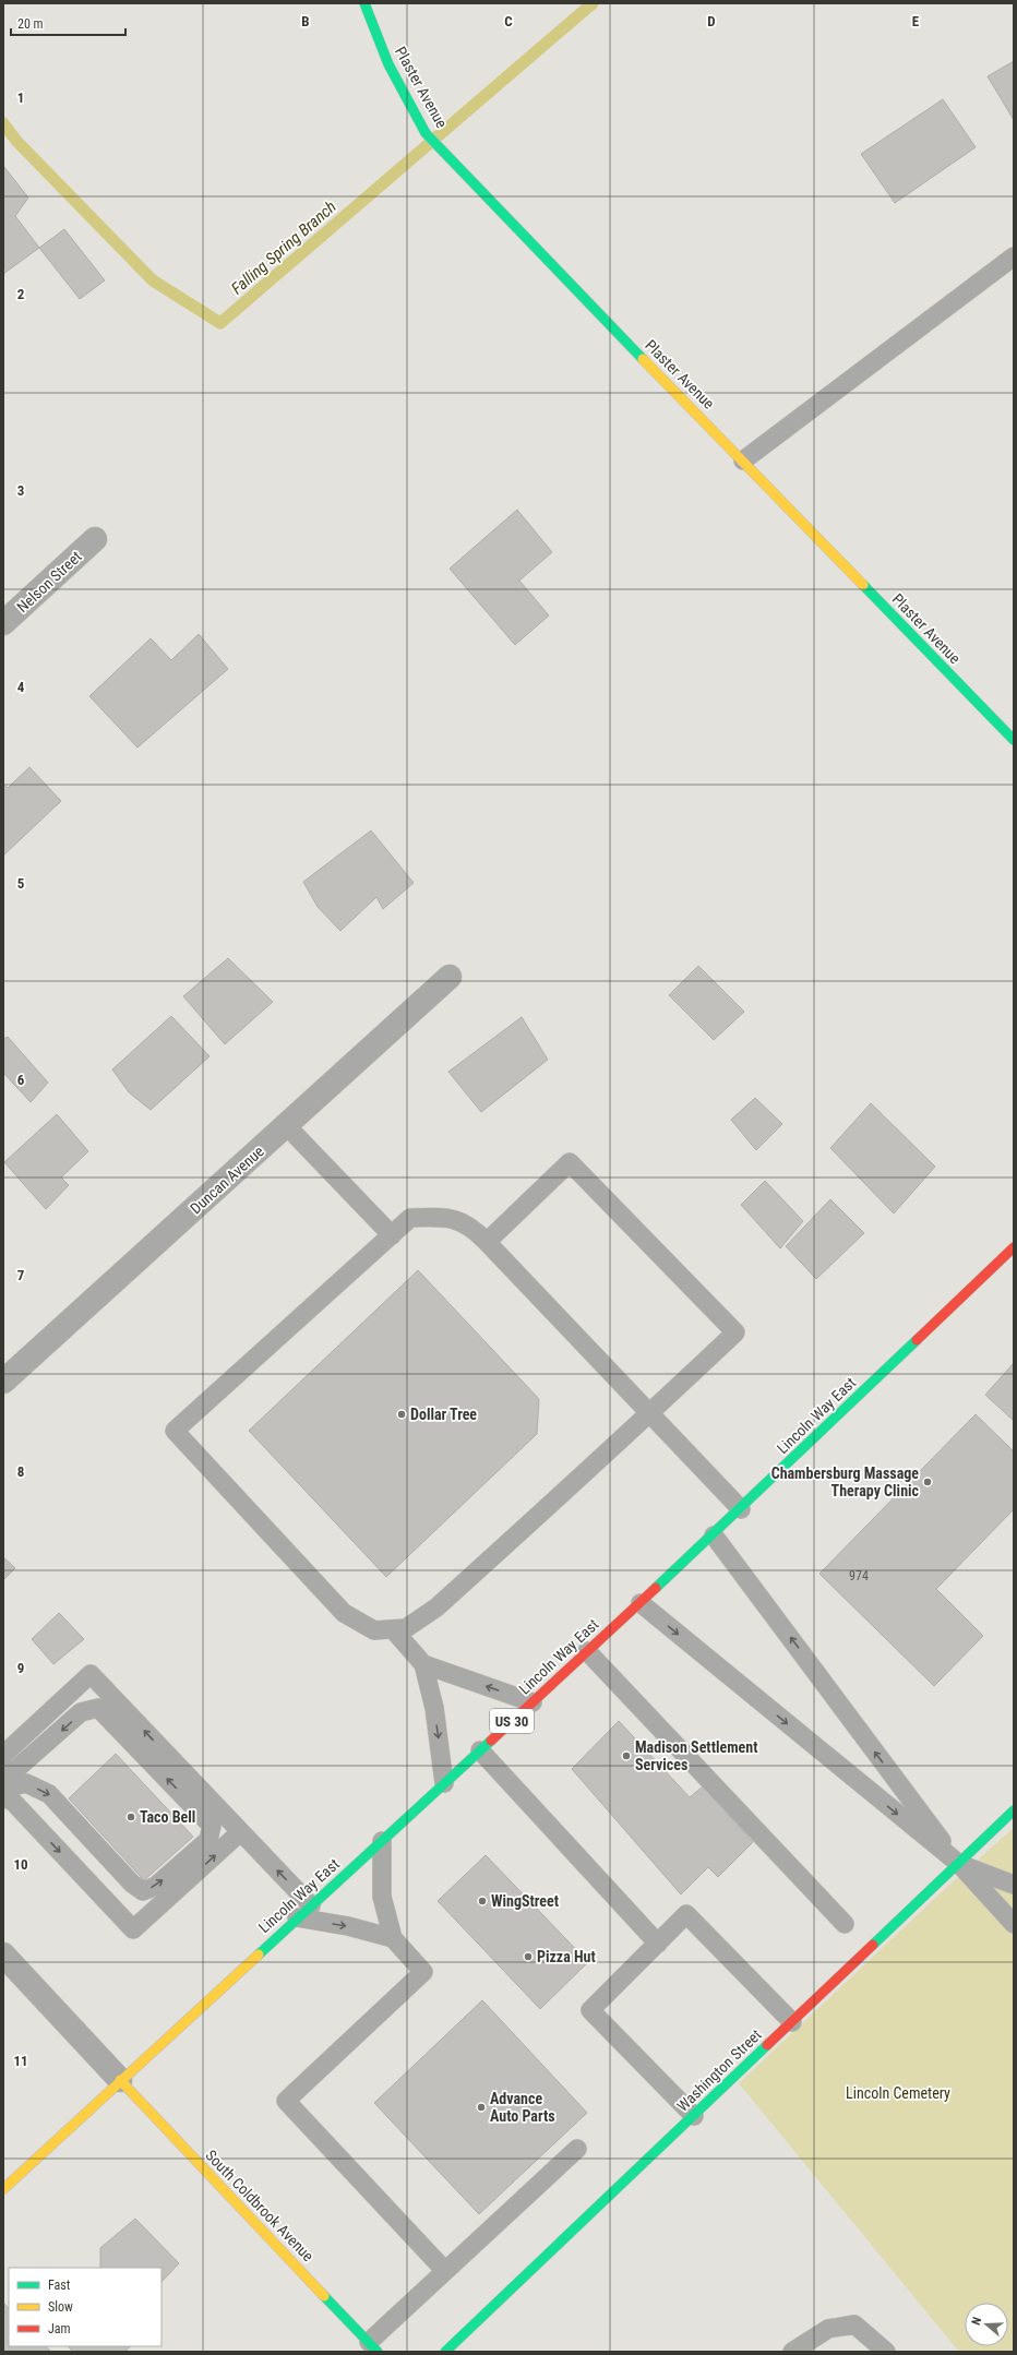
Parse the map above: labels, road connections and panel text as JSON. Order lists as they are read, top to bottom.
{
  "streets": {
    "main road": [
      "Plaster Avenue",
      "Lincoln Way East",
      "US 30",
      "Washington Street",
      "South Coldbrook Avenue"
    ],
    "street": ["Nelson Street", "Duncan Avenue"]
  },
  "crossings": [
    ["Lincoln Way East", "South Coldbrook Avenue"]
  ],
  "water": ["Falling Spring Branch"],
  "parks": ["Lincoln Cemetery"],
  "places": [
    "Dollar Tree",
    "Chambersburg Massage Therapy Clinic",
    "Madison Settlement Services",
    "Taco Bell",
    "WingStreet",
    "Pizza Hut",
    "Advance Auto Parts"
  ],
  "house_numbers": ["974"],
  "legend": ["Fast", "Slow", "Jam"],
  "scale_bar": "20 m",
  "north": "left",
  "grid": {
    "columns": [
      "B",
      "C",
      "D",
      "E"
    ],
    "rows": [
      "1",
      "2",
      "3",
      "4",
      "5",
      "6",
      "7",
      "8",
      "9",
      "10",
      "11"
    ]
  }
}
